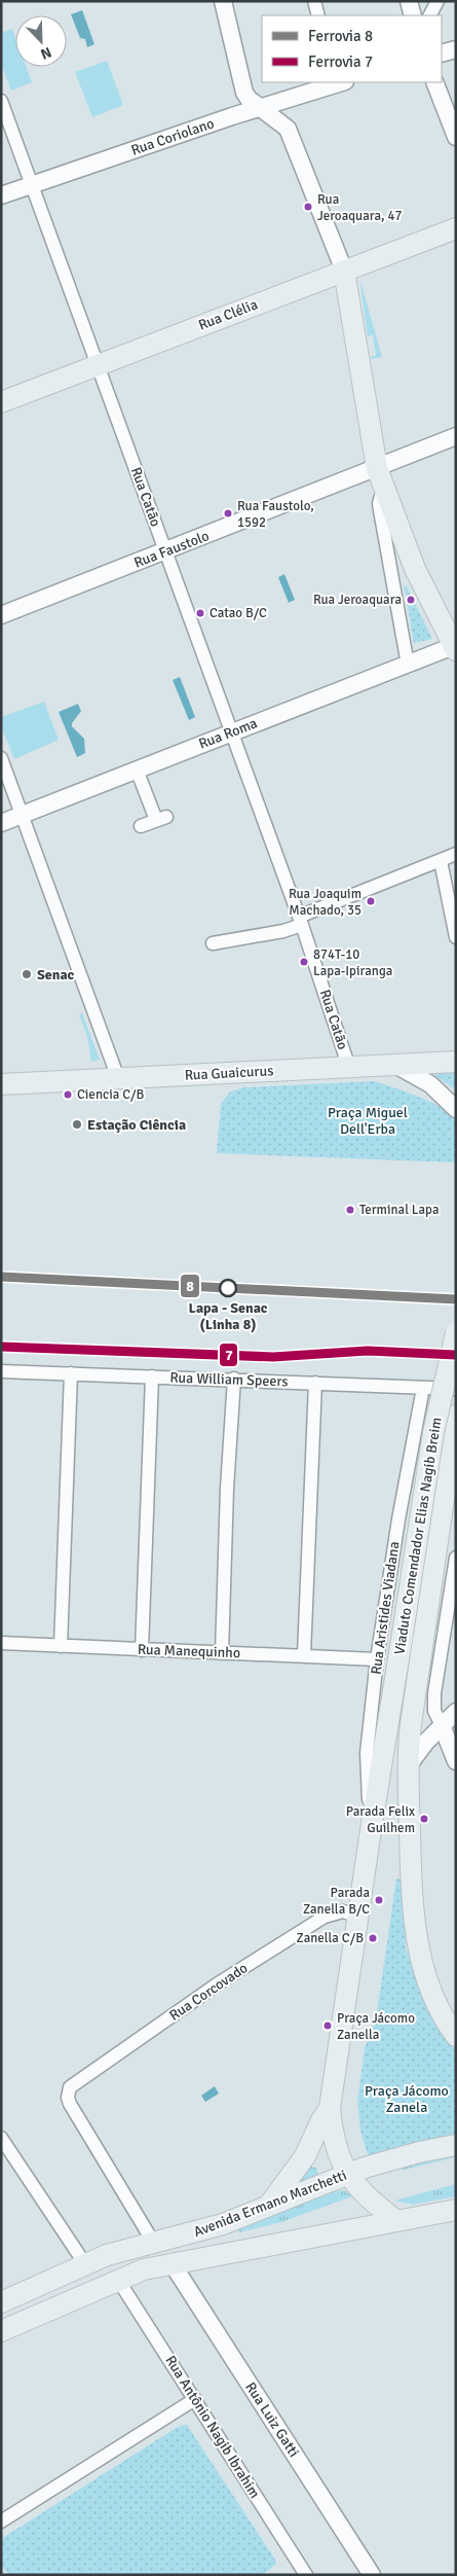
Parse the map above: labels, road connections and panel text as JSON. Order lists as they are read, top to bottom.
{
  "streets": {
    "main road": [
      "Rua Clélia",
      "Rua Guaicurus",
      "Viaduto Comendador Elias Nagib Breim",
      "Avenida Ermano Marchetti"
    ],
    "street": [
      "Rua Coriolano",
      "Rua Catão",
      "Rua Faustolo",
      "Rua Roma",
      "Rua William Speers",
      "Rua Aristides Viadana",
      "Rua Manequinho",
      "Rua Corcovado",
      "Rua Luiz Gatti",
      "Rua Antônio Nagib Ibrahim"
    ]
  },
  "crossings": [
    ["Rua Coriolano", "Rua Catão"],
    ["Rua Clélia", "Rua Catão"],
    ["Rua Catão", "Rua Faustolo"],
    ["Rua Catão", "Rua Roma"],
    ["Rua Catão", "Rua Guaicurus"],
    ["Rua William Speers", "Rua Aristides Viadana"],
    ["Viaduto Comendador Elias Nagib Breim", "Rua Aristides Viadana"],
    ["Rua Aristides Viadana", "Rua Manequinho"],
    ["Rua Corcovado", "Avenida Ermano Marchetti"],
    ["Avenida Ermano Marchetti", "Rua Luiz Gatti"],
    ["Avenida Ermano Marchetti", "Rua Antônio Nagib Ibrahim"]
  ],
  "parks": ["Praça Miguel Dell'Erba", "Praça Jácomo Zanela"],
  "places": [
    "Rua Jeroaquara, 47",
    "Rua Faustolo, 1592",
    "Rua Jeroaquara",
    "Catao B/C",
    "Rua Joaquim Machado, 35",
    "874T-10 Lapa-Ipiranga",
    "Senac",
    "Ciencia C/B",
    "Estação Ciência",
    "Terminal Lapa",
    "Lapa - Senac (Linha 8)",
    "Parada Felix Guilhem",
    "Parada Zanella B/C",
    "Zanella C/B",
    "Praça Jácomo Zanella"
  ],
  "lines": ["rail line 8", "rail line 7"],
  "legend": ["Ferrovia 8", "Ferrovia 7"],
  "north": "bottom right"
}
